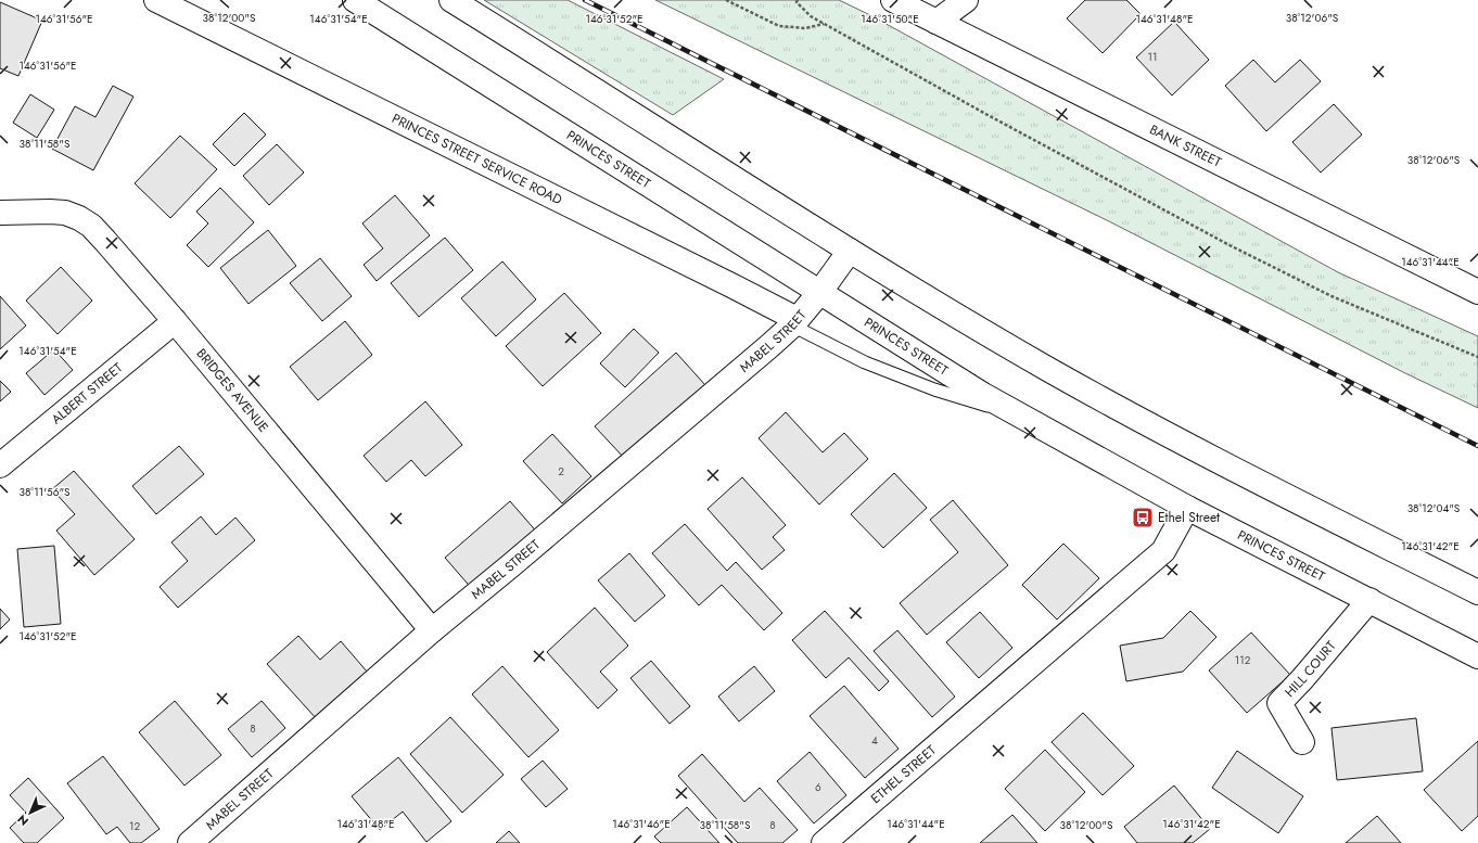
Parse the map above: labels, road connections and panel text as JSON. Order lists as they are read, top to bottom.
{
  "streets": {
    "main road": [
      "BANK STREET",
      "PRINCES STREET SERVICE ROAD",
      "PRINCES STREET",
      "MABEL STREET",
      "BRIDGES AVENUE",
      "ALBERT STREET",
      "HILL COURT",
      "ETHEL STREET"
    ]
  },
  "crossings": [
    ["PRINCES STREET SERVICE ROAD", "PRINCES STREET"],
    ["PRINCES STREET SERVICE ROAD", "MABEL STREET"],
    ["PRINCES STREET", "MABEL STREET"],
    ["PRINCES STREET", "HILL COURT"],
    ["PRINCES STREET", "ETHEL STREET"],
    ["MABEL STREET", "BRIDGES AVENUE"],
    ["BRIDGES AVENUE", "ALBERT STREET"]
  ],
  "places": {
    "bus stop": ["Ethel Street"]
  },
  "house_numbers": [
    "11",
    "2",
    "112",
    "8",
    "4",
    "6",
    "8",
    "12"
  ],
  "north": "bottom left",
  "coordinates": [
    "38°12'00\"S",
    "38°12'06\"S",
    "146°31'56\"E",
    "146°31'54\"E",
    "146°31'52\"E",
    "146°31'50\"E",
    "146°31'48\"E",
    "38°11'58\"S",
    "146°31'44\"E",
    "38°11'56\"S",
    "38°12'04\"S",
    "146°31'42\"E",
    "146°31'46\"E"
  ]
}
